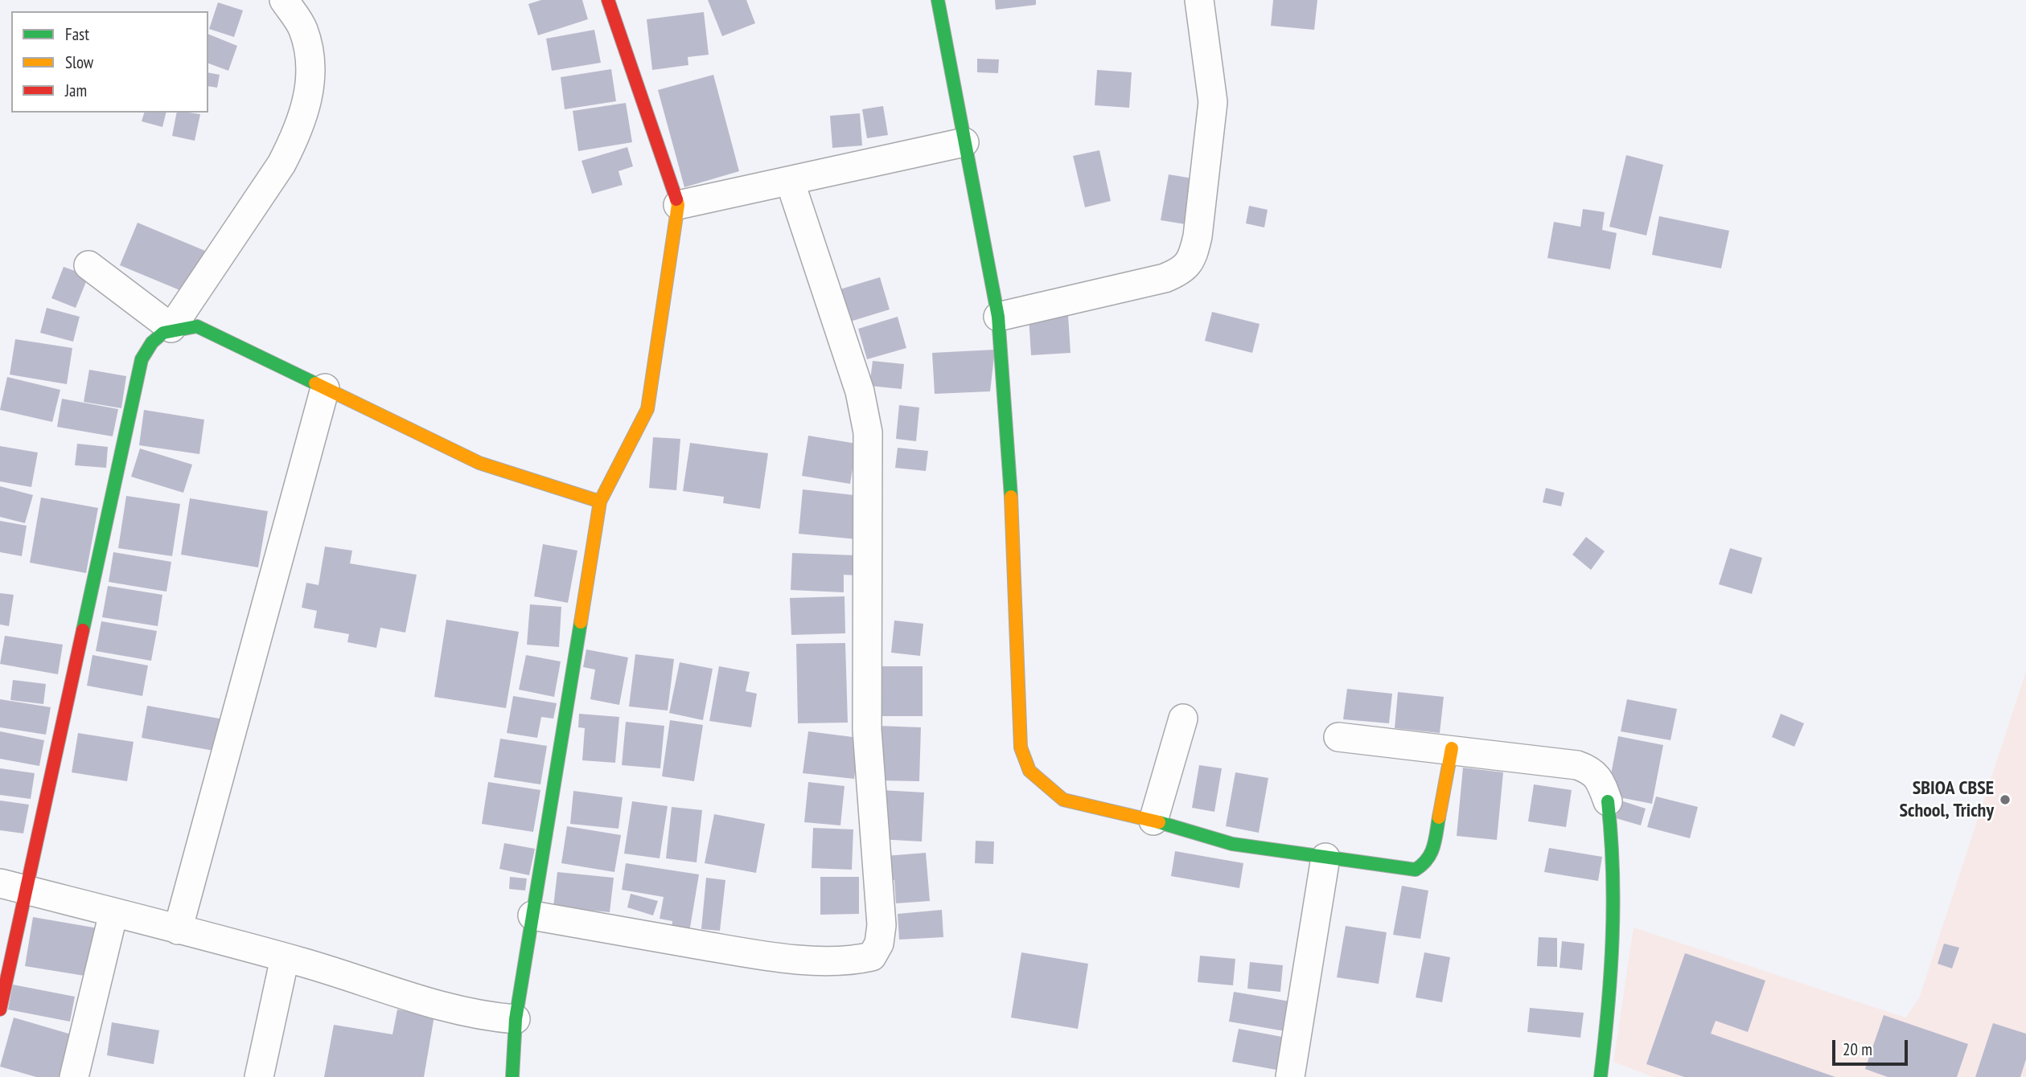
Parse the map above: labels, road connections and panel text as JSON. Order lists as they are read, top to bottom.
{
  "places": ["SBIOA CBSE School, Trichy"],
  "legend": ["Fast", "Slow", "Jam"],
  "scale_bar": "20 m"
}
